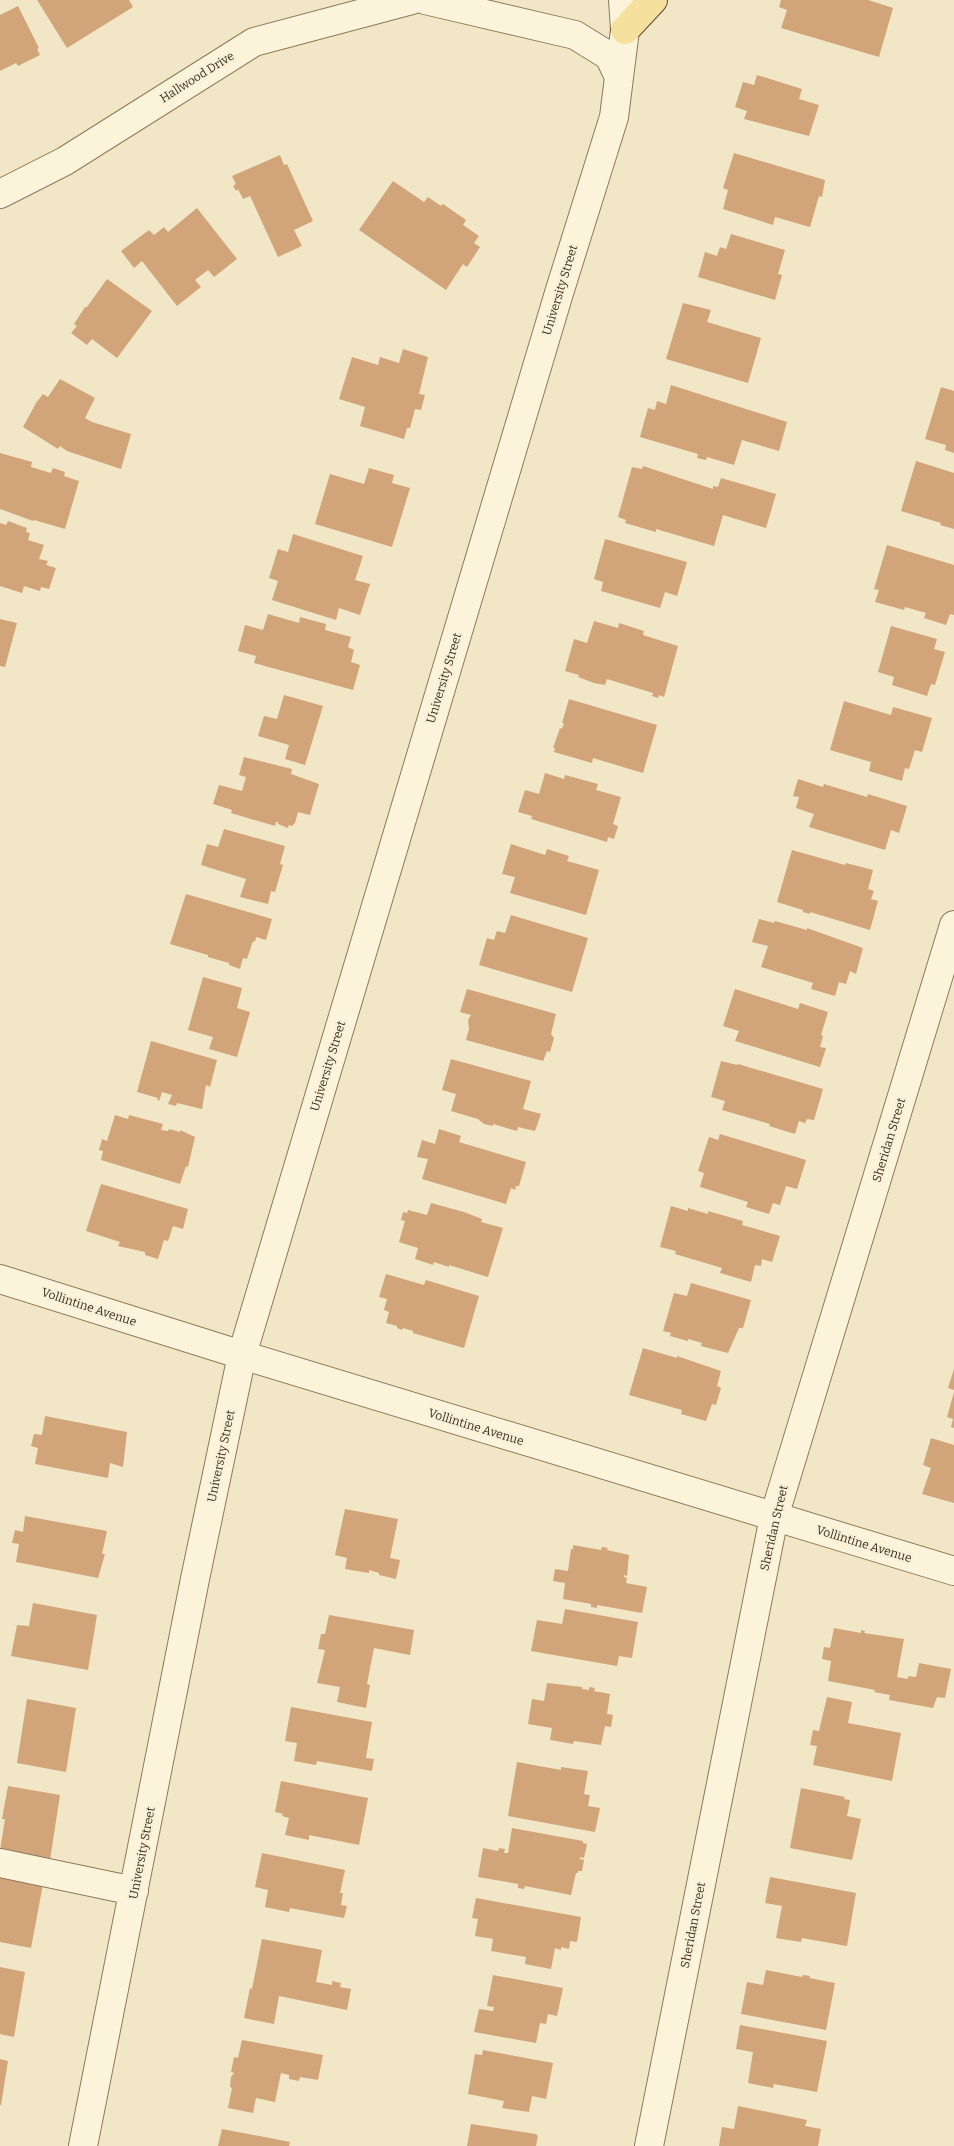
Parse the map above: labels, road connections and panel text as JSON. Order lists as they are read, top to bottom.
{
  "streets": {
    "street": [
      "Hallwood Drive",
      "University Street",
      "Sheridan Street",
      "Vollintine Avenue"
    ]
  },
  "crossings": [
    ["University Street", "Vollintine Avenue"],
    ["Sheridan Street", "Vollintine Avenue"]
  ]
}
